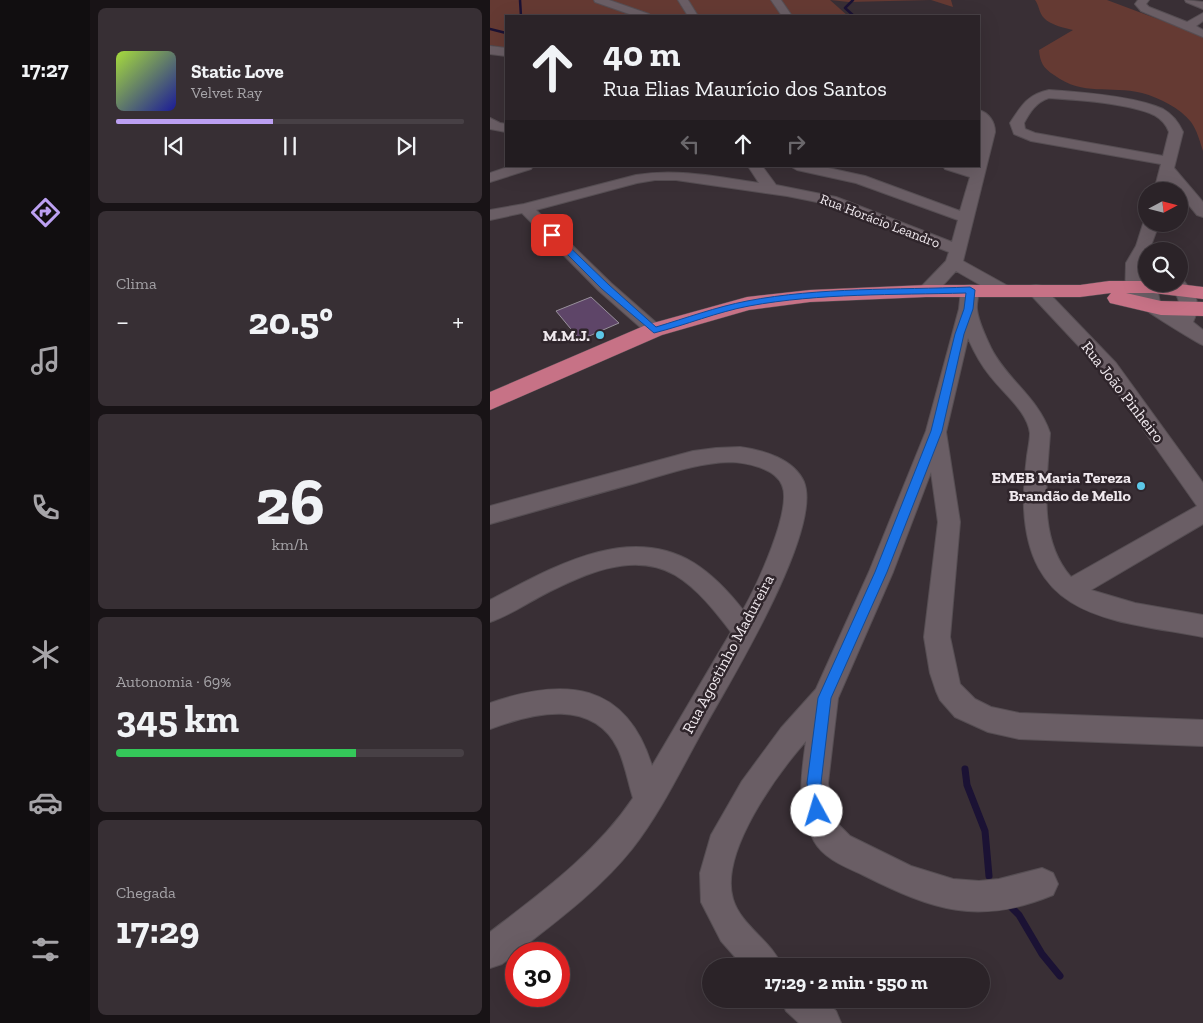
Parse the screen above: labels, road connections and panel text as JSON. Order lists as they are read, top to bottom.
{
  "streets": {
    "street": ["Rua Horácio Leandro", "Rua João Pinheiro", "Rua Agostinho Madureira"]
  },
  "places": ["M.M.J.", "EMEB Maria Tereza Brandão de Mello"],
  "north": "right",
  "page": {
    "tabs": "17:27",
    "turn": ["40 m", "Rua Elias Maurício dos Santos"],
    "song": ["Static Love", "Velvet Ray"],
    "tile": [
      "Clima",
      ["26", "km/h"],
      ["Autonomia · 69%", "345 km"],
      ["Chegada", "17:29"]
    ],
    "heat": ["−", "20.5°", "+"],
    "limit": "30",
    "trip": "17:29 · 2 min · 550 m"
  }
}
